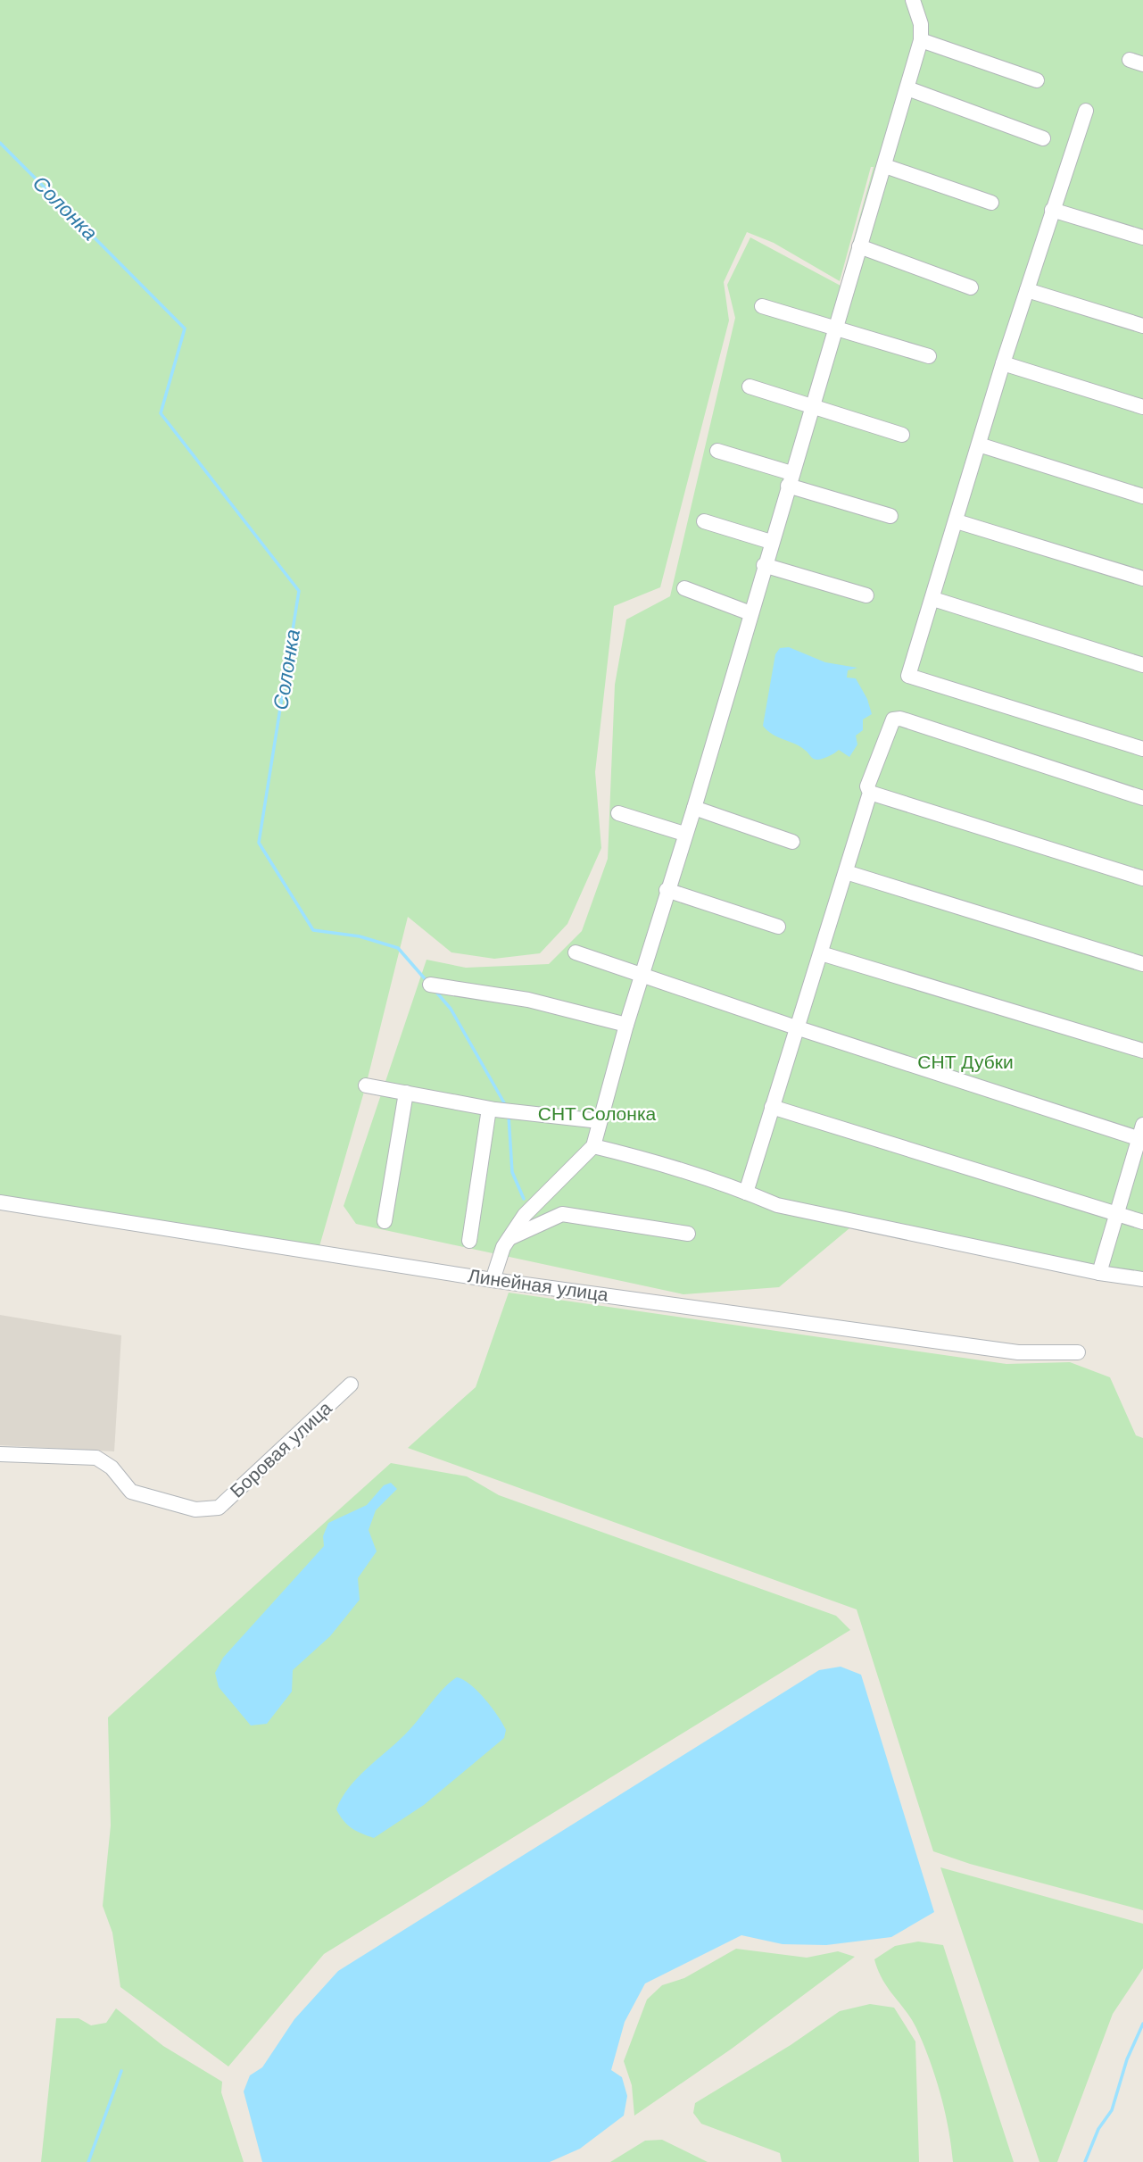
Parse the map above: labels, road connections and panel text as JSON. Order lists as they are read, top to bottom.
{
  "streets": {
    "street": ["Линейная улица", "Боровая улица"]
  },
  "water": ["Солонка"],
  "parks": ["СНТ Дубки", "СНТ Солонка"]
}
